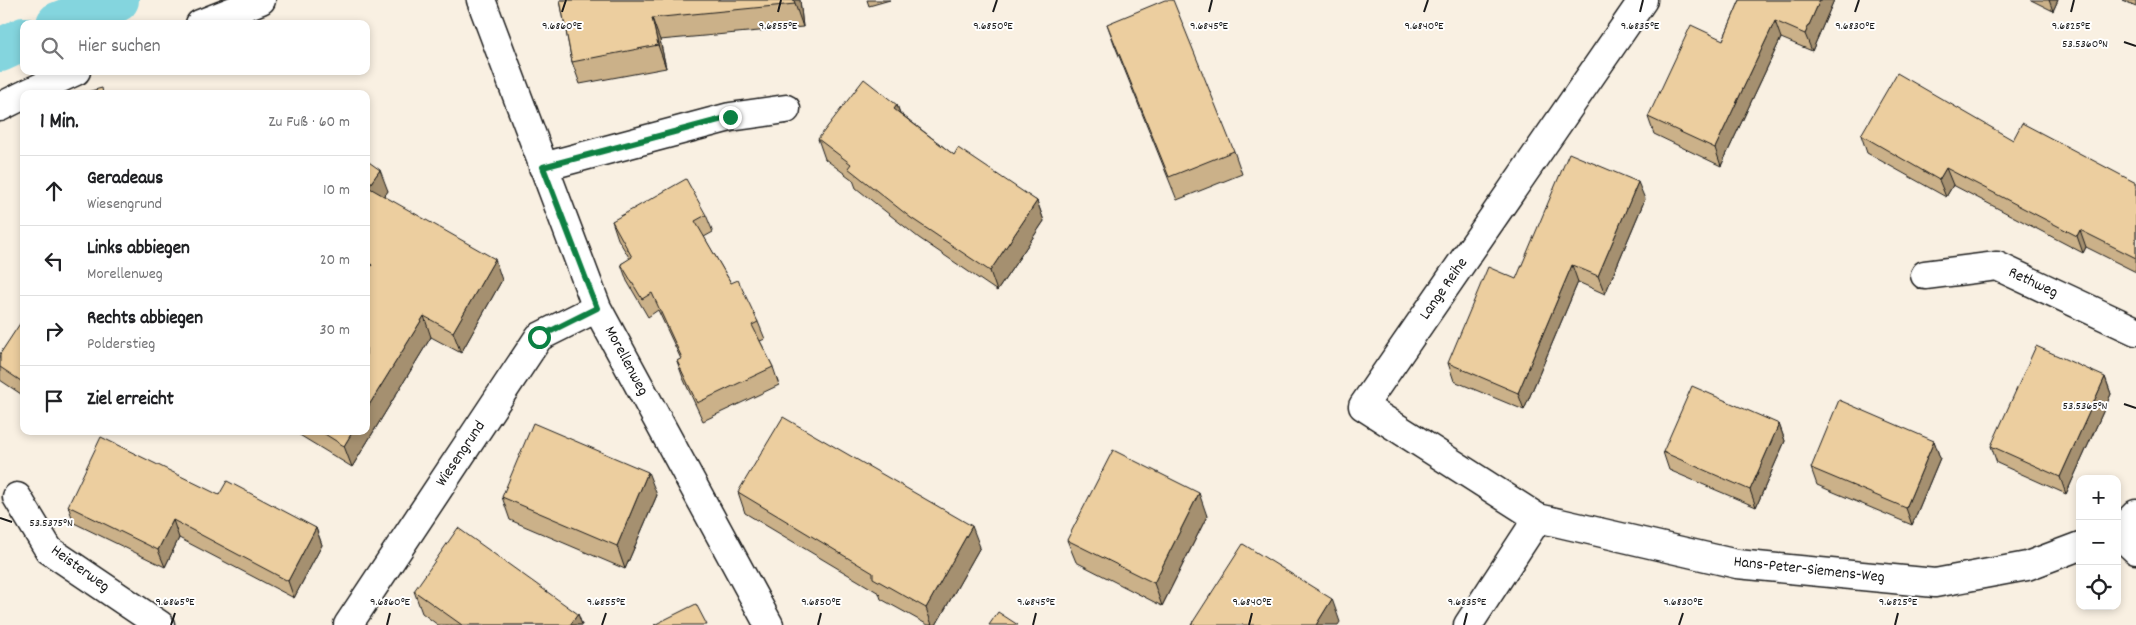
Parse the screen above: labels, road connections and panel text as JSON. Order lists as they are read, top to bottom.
{
  "streets": {
    "street": [
      "Rethweg",
      "Lange Reihe",
      "Morellenweg",
      "Wiesengrund",
      "Heisterweg",
      "Hans-Peter-Siemens-Weg"
    ]
  },
  "crossings": [
    ["Lange Reihe", "Hans-Peter-Siemens-Weg"],
    ["Morellenweg", "Wiesengrund"]
  ],
  "page": {
    "search": "Hier suchen",
    "heading": ["1 Min.", "Zu Fuß · 60 m"],
    "list": [
      ["Geradeaus", "Wiesengrund", "10 m"],
      ["Links abbiegen", "Morellenweg", "20 m"],
      ["Rechts abbiegen", "Polderstieg", "30 m"],
      "Ziel erreicht"
    ],
    "map_buttons": ["+", "−"]
  },
  "coordinates": [
    "9.6860°E",
    "9.6855°E",
    "9.6850°E",
    "9.6845°E",
    "9.6840°E",
    "9.6835°E",
    "9.6830°E",
    "9.6825°E",
    "53.5360°N",
    "53.5365°N",
    "53.5375°N",
    "9.6865°E"
  ]
}
